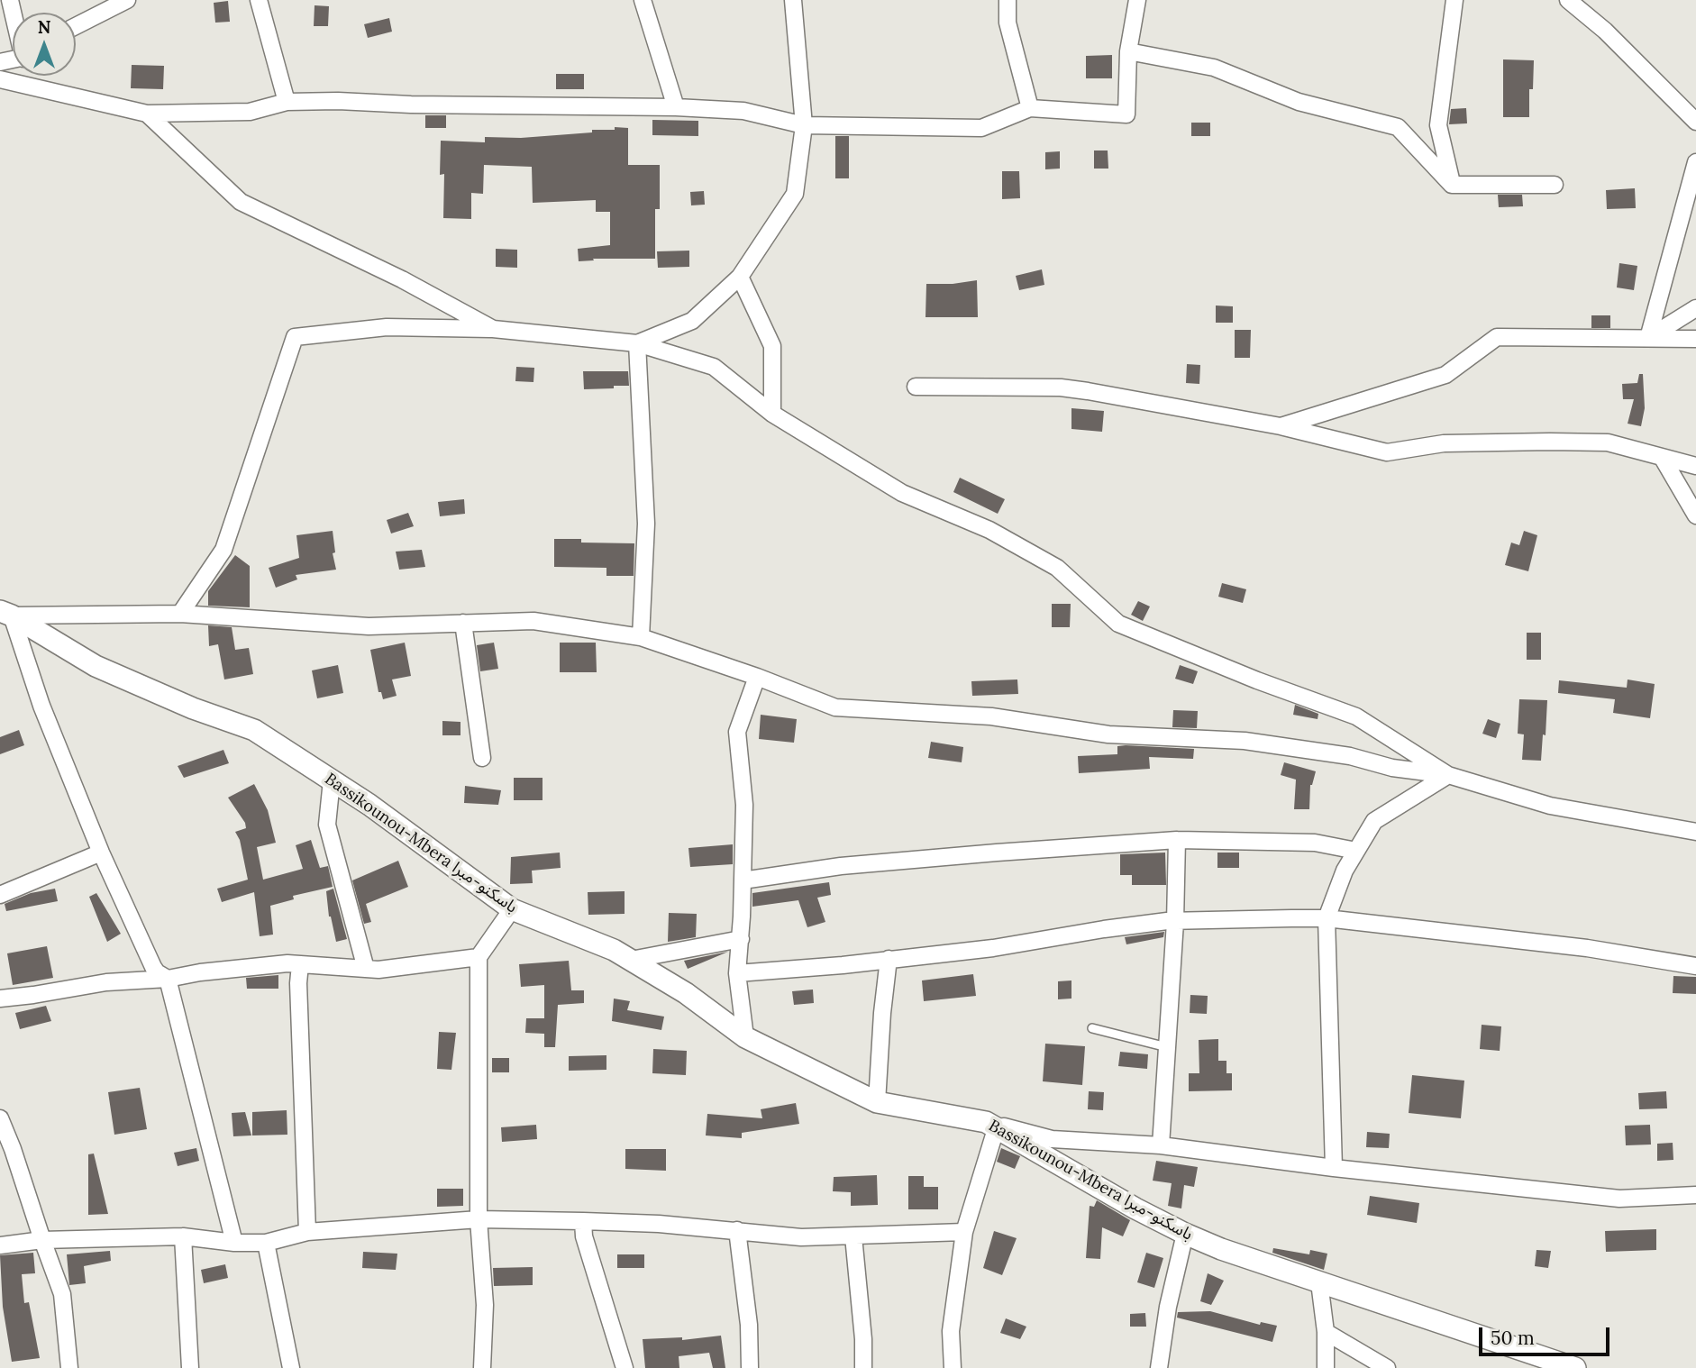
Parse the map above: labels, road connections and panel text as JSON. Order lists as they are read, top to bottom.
{
  "streets": {
    "street": ["Bassikounou-Mbera باسكنو-مبرا"]
  },
  "scale_bar": "50 m",
  "north": "top"
}
